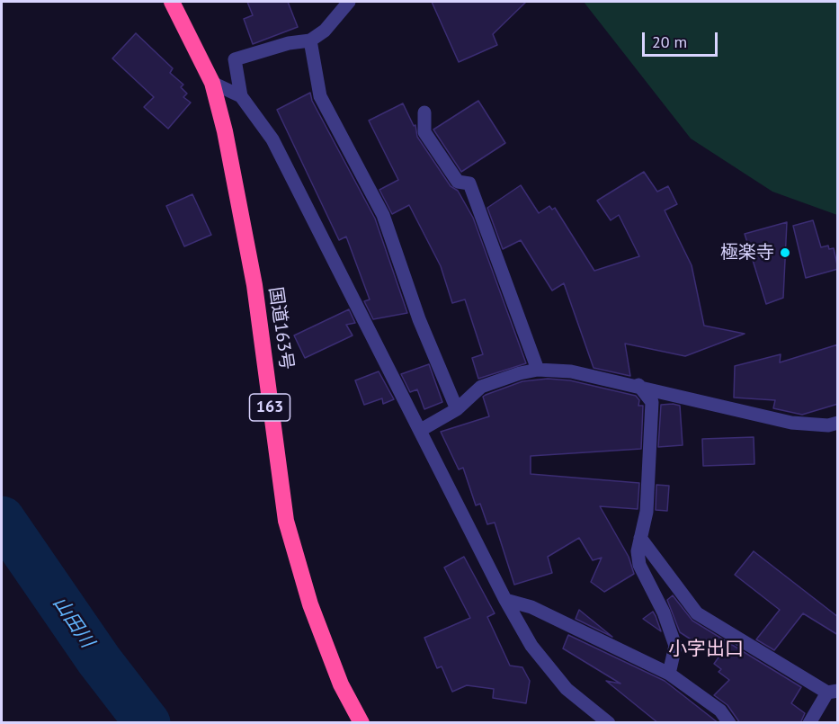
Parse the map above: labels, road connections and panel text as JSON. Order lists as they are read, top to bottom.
{
  "streets": {
    "highway": ["国道163号", "163"]
  },
  "districts": ["小字出口"],
  "water": ["山田川"],
  "places": ["極楽寺"],
  "scale_bar": "20 m"
}
